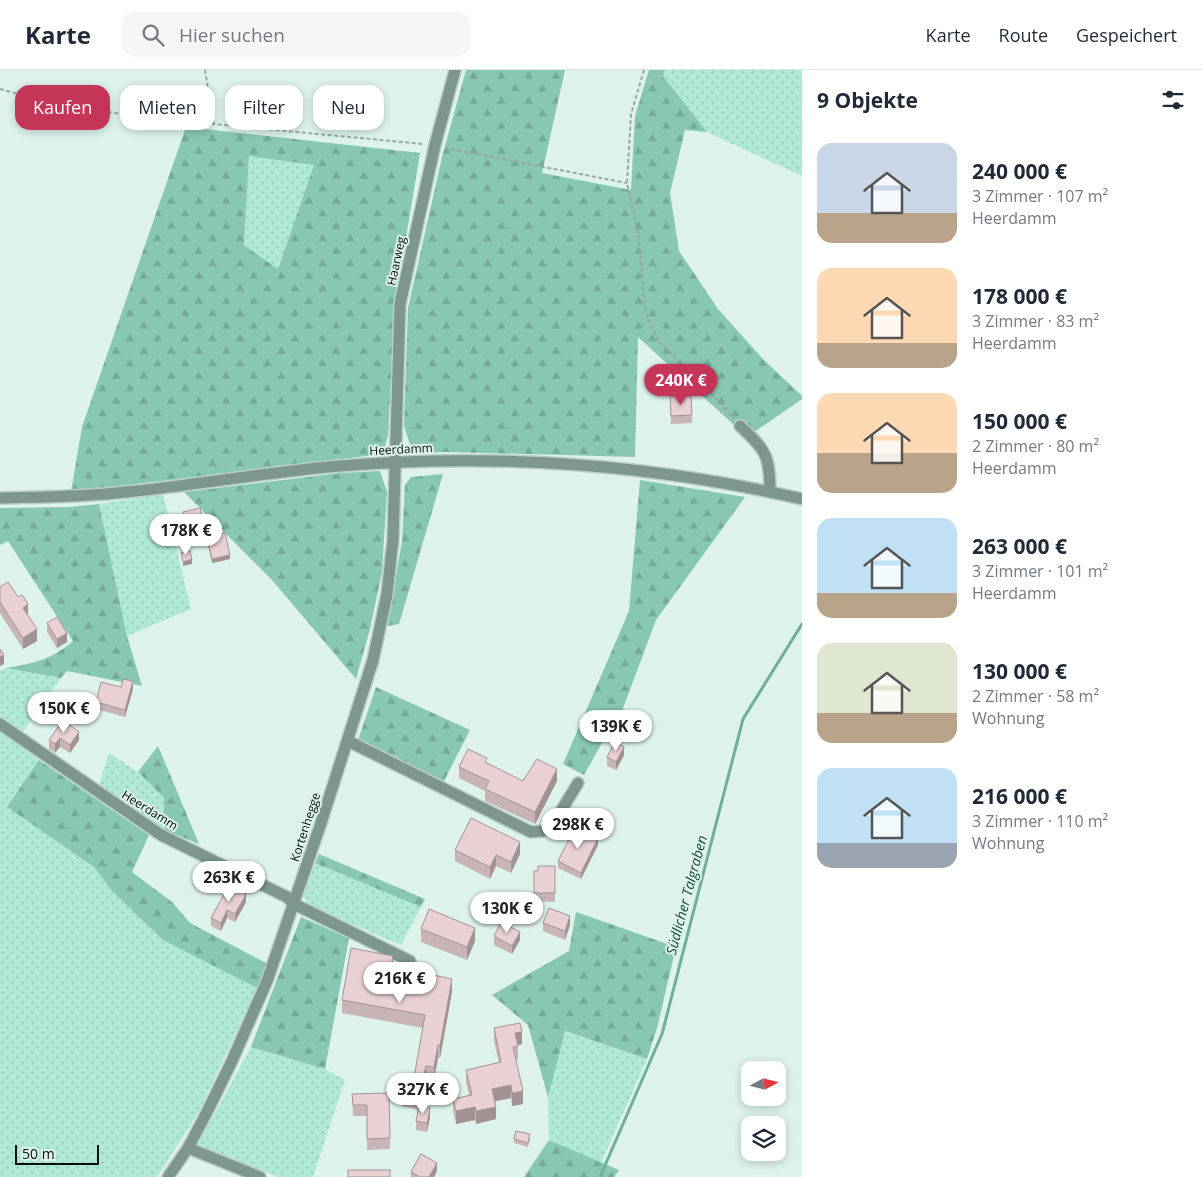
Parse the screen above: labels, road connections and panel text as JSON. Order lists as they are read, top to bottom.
{
  "streets": {
    "street": ["Haarweg", "Heerdamm", "Kortenhegge"]
  },
  "crossings": [
    ["Haarweg", "Heerdamm"],
    ["Haarweg", "Kortenhegge"],
    ["Heerdamm", "Kortenhegge"]
  ],
  "water": ["Südlicher Talgraben"],
  "scale_bar": "50 m",
  "north": "right",
  "page": {
    "header": "Karte",
    "search": "Hier suchen",
    "nav": ["Karte", "Route", "Gespeichert"],
    "heading": "9 Objekte",
    "chip": [
      "Kaufen",
      "Mieten",
      "Filter",
      "Neu"
    ],
    "list": [
      {
        "name": "240 000 €",
        "note": "3 Zimmer · 107 m² · Heerdamm"
      },
      {
        "name": "178 000 €",
        "note": "3 Zimmer · 83 m² · Heerdamm"
      },
      {
        "name": "150 000 €",
        "note": "2 Zimmer · 80 m² · Heerdamm"
      },
      {
        "name": "263 000 €",
        "note": "3 Zimmer · 101 m² · Heerdamm"
      },
      {
        "name": "130 000 €",
        "note": "2 Zimmer · 58 m² · Wohnung"
      },
      {
        "name": "216 000 €",
        "note": "3 Zimmer · 110 m² · Wohnung"
      }
    ],
    "price": [
      "240K €",
      "178K €",
      "150K €",
      "139K €",
      "298K €",
      "263K €",
      "130K €",
      "216K €",
      "327K €"
    ],
    "scale": "50 m"
  }
}
